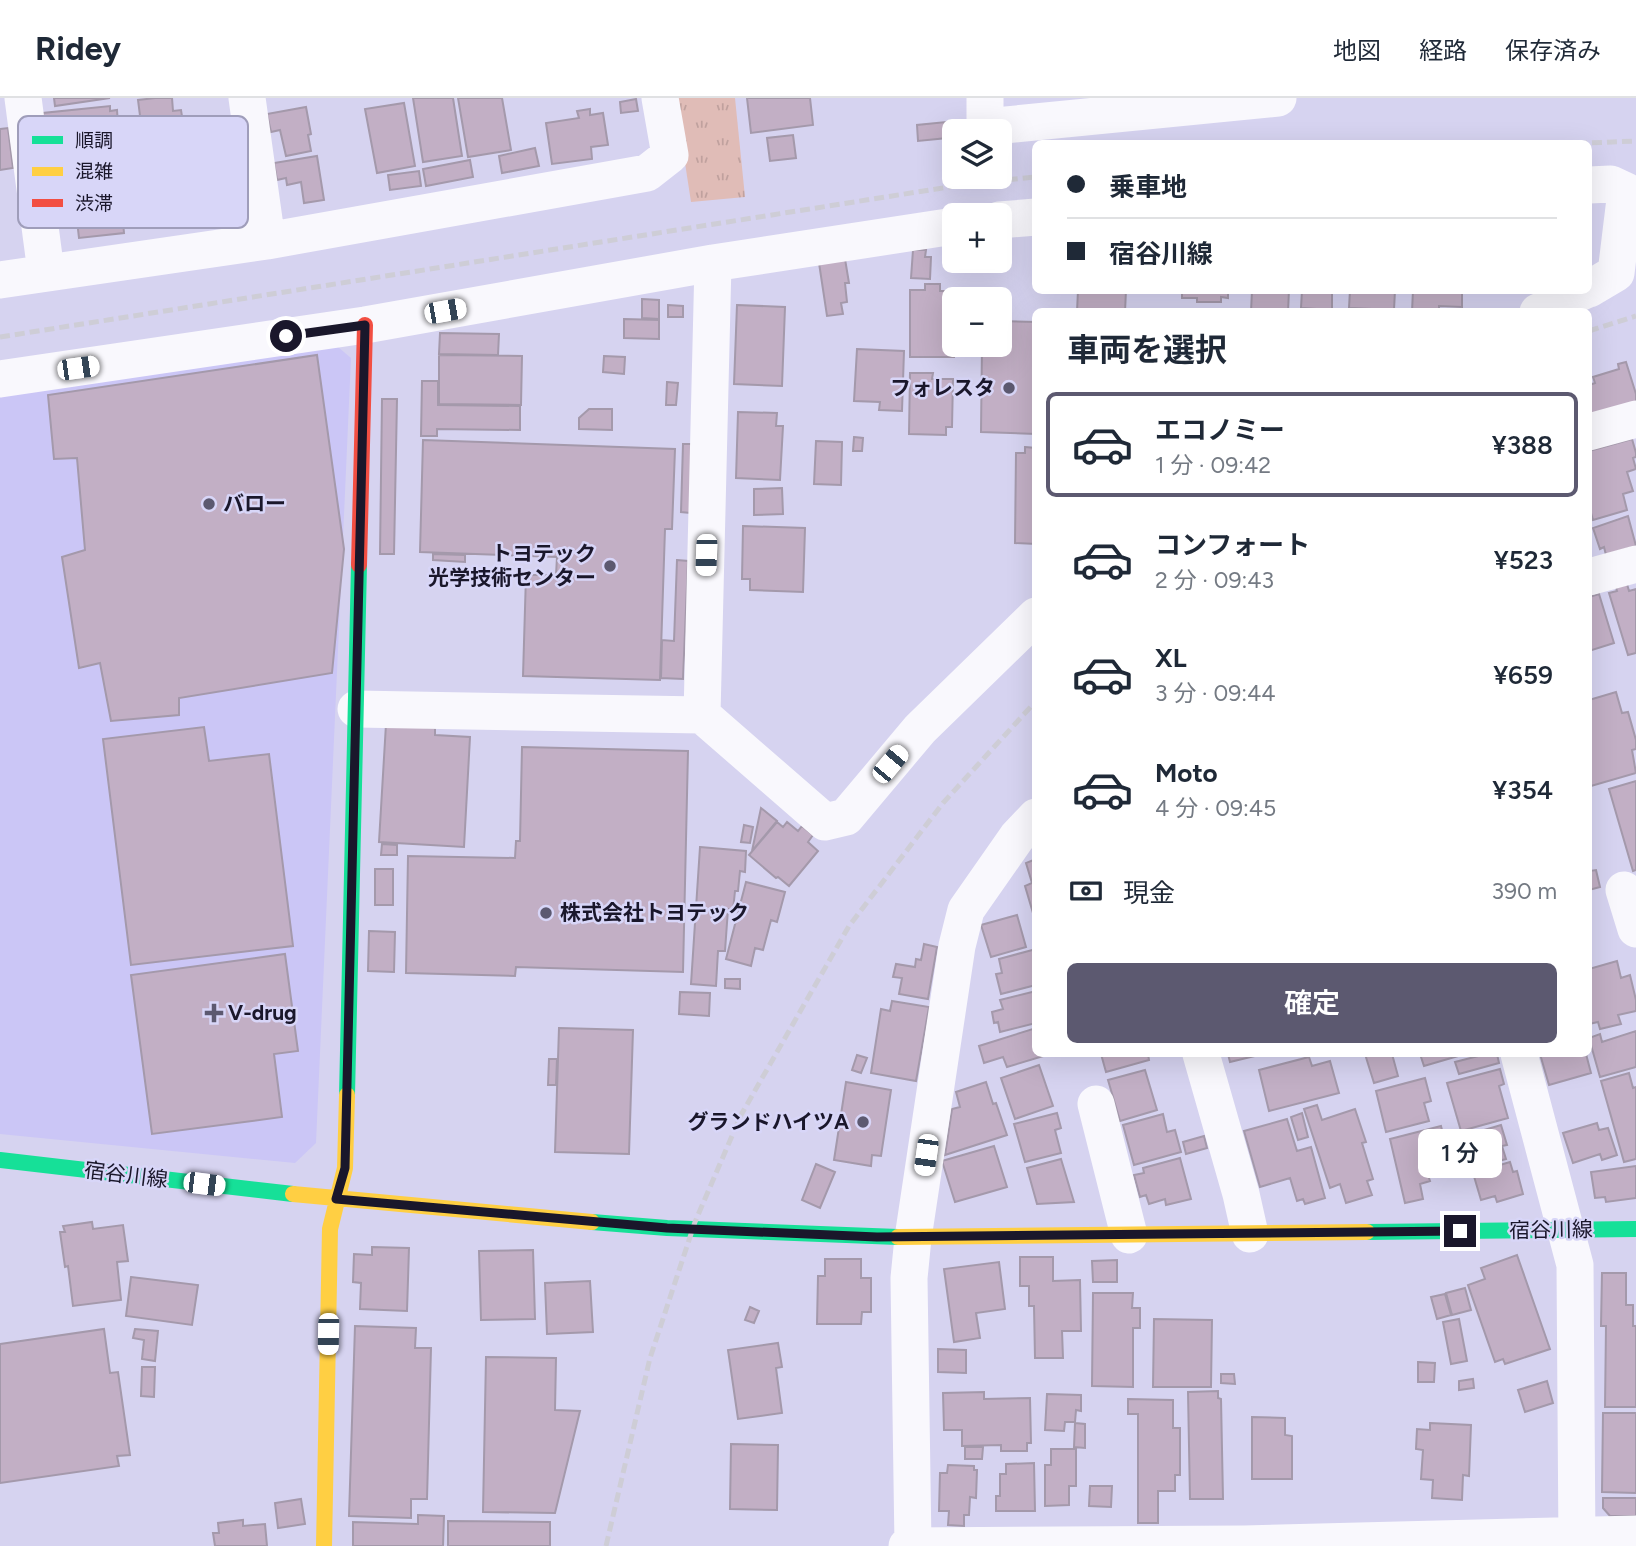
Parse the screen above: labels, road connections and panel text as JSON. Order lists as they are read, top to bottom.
{
  "streets": {
    "main road": ["宿谷川線"]
  },
  "places": {
    "other": [
      "フォレスタ",
      "バロー",
      "トヨテック 光学技術センター",
      "株式会社トヨテック",
      "グランドハイツA"
    ],
    "health": ["V-drug"]
  },
  "legend": ["順調", "混雑", "渋滞"],
  "page": {
    "header": "Ridey",
    "nav": ["地図", "経路", "保存済み"],
    "map_buttons": ["+", "−"],
    "banner": ["乗車地", "宿谷川線"],
    "heading": "車両を選択",
    "list": [
      {
        "name": "エコノミー",
        "note": "1 分 · 09:42",
        "value": "¥388"
      },
      {
        "name": "コンフォート",
        "note": "2 分 · 09:43",
        "value": "¥523"
      },
      {
        "name": "XL",
        "note": "3 分 · 09:44",
        "value": "¥659"
      },
      {
        "name": "Moto",
        "note": "4 分 · 09:45",
        "value": "¥354"
      }
    ],
    "pay": ["現金", "390 m"],
    "buttons": "確定",
    "bubble": "1 分"
  }
}
